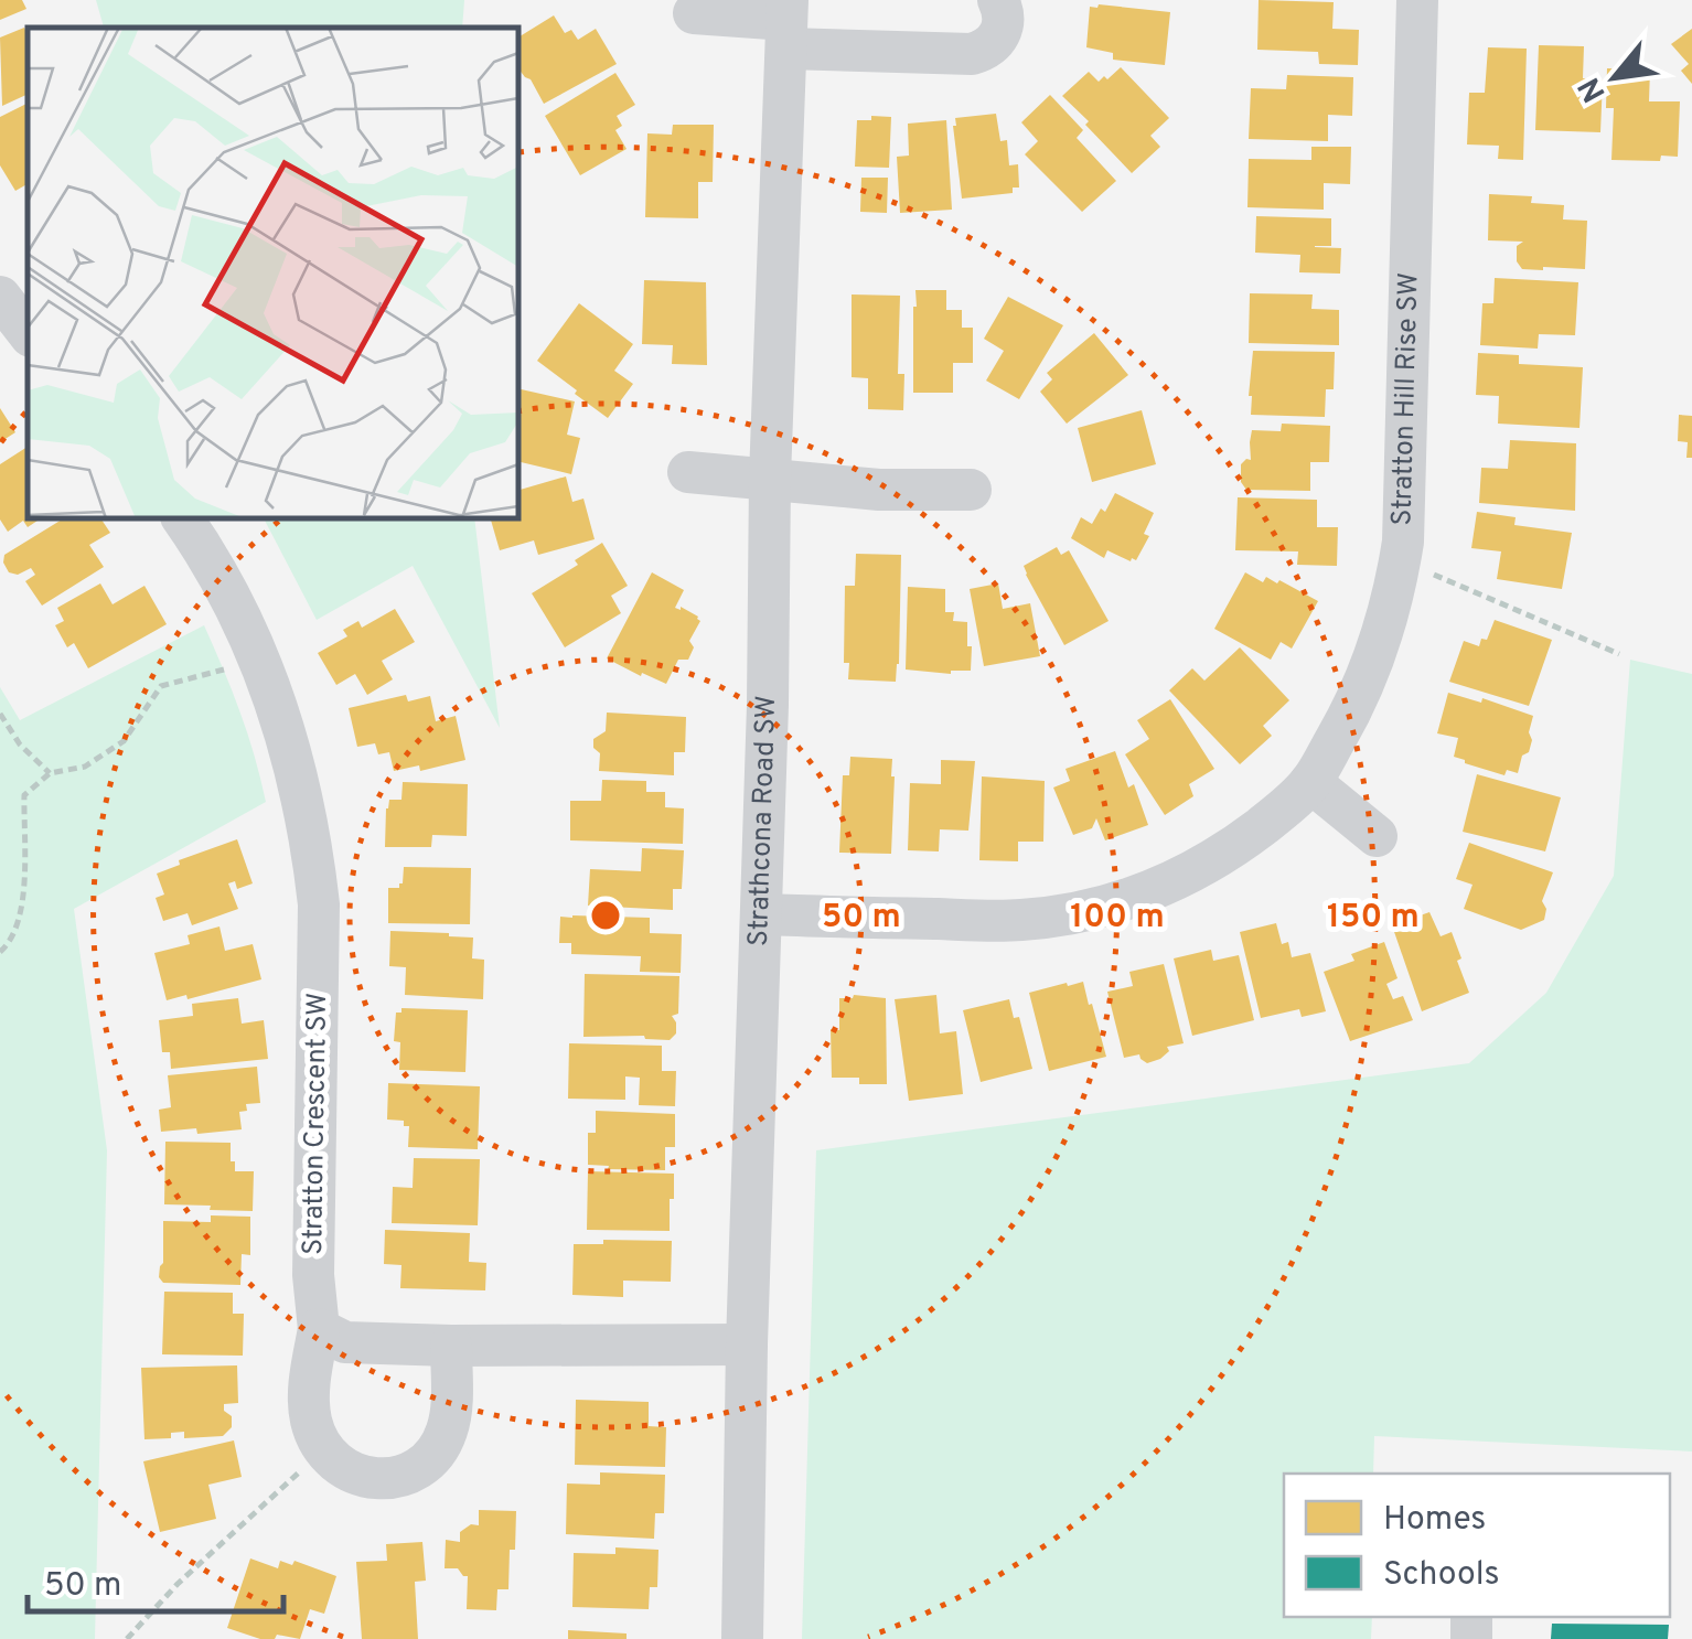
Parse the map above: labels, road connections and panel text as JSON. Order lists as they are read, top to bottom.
{
  "streets": {
    "street": ["Stratton Hill Rise SW", "Strathcona Road SW", "Stratton Crescent SW"]
  },
  "crossings": [
    ["Stratton Hill Rise SW", "Strathcona Road SW"]
  ],
  "legend": ["Homes", "Schools"],
  "scale_bar": "50 m",
  "north": "bottom left",
  "rings": ["50 m", "100 m", "150 m"]
}
